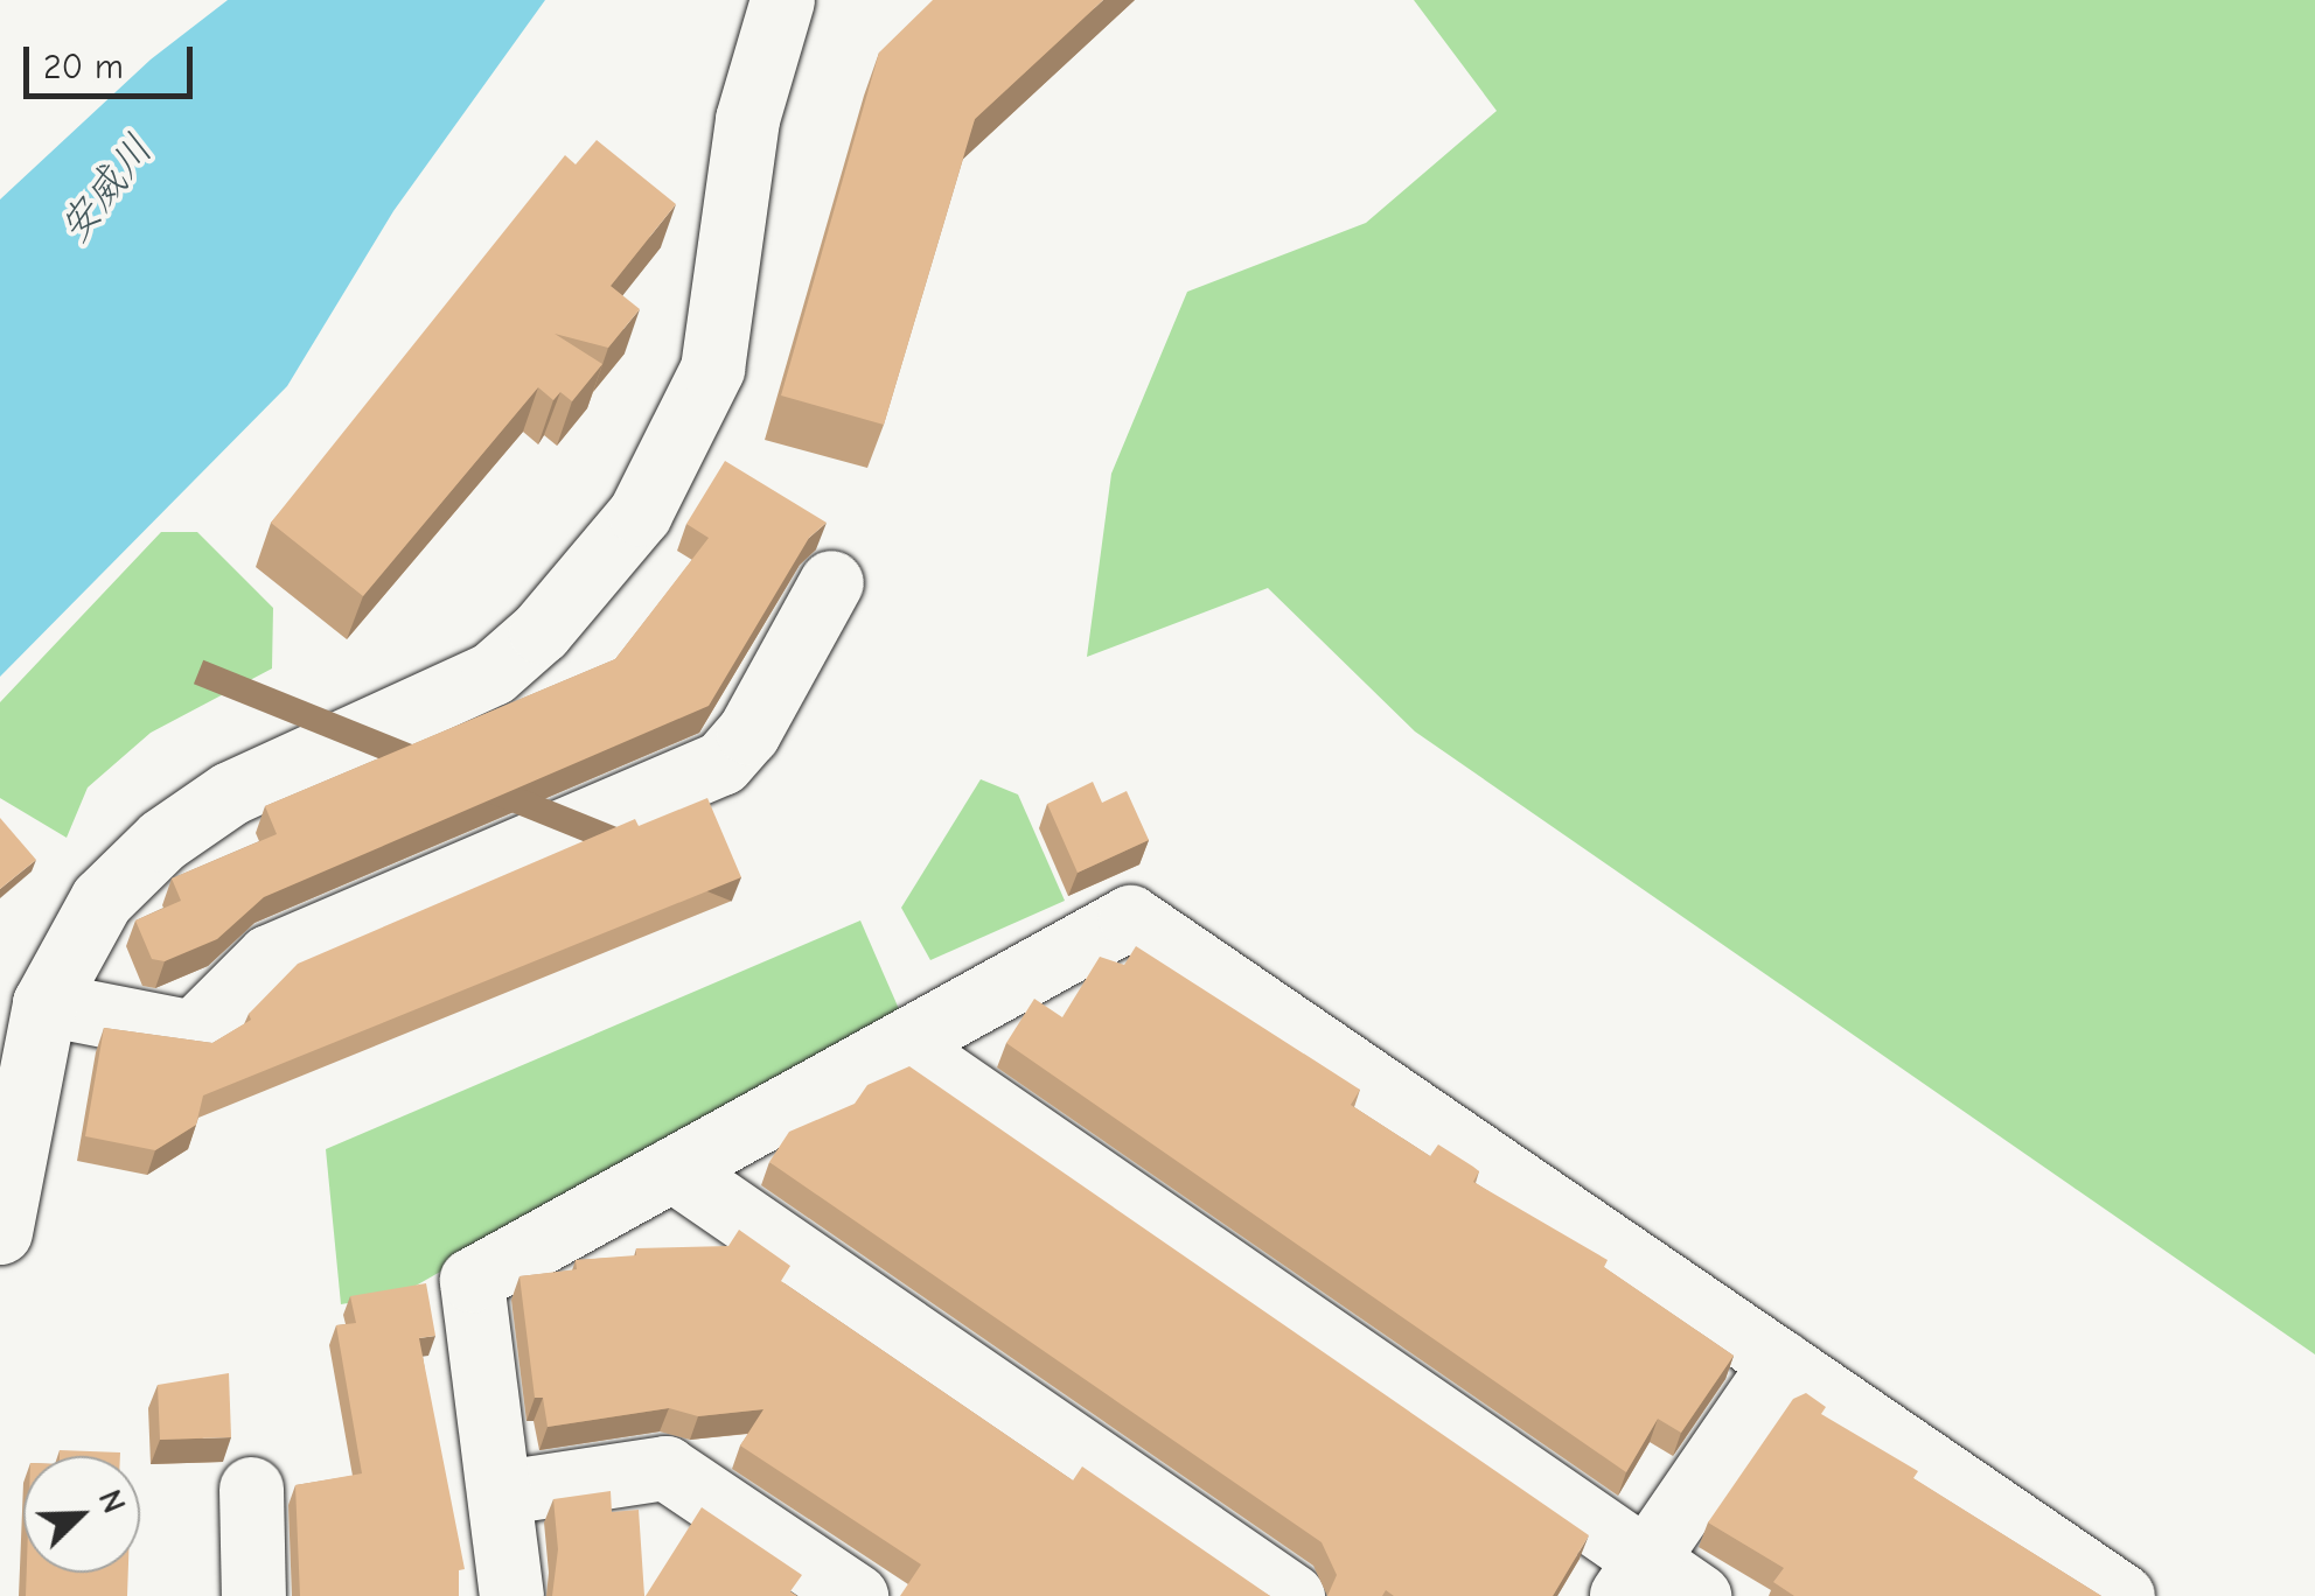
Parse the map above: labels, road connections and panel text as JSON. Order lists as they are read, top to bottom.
{
  "water": ["安威川"],
  "scale_bar": "20 m",
  "north": "top right"
}
